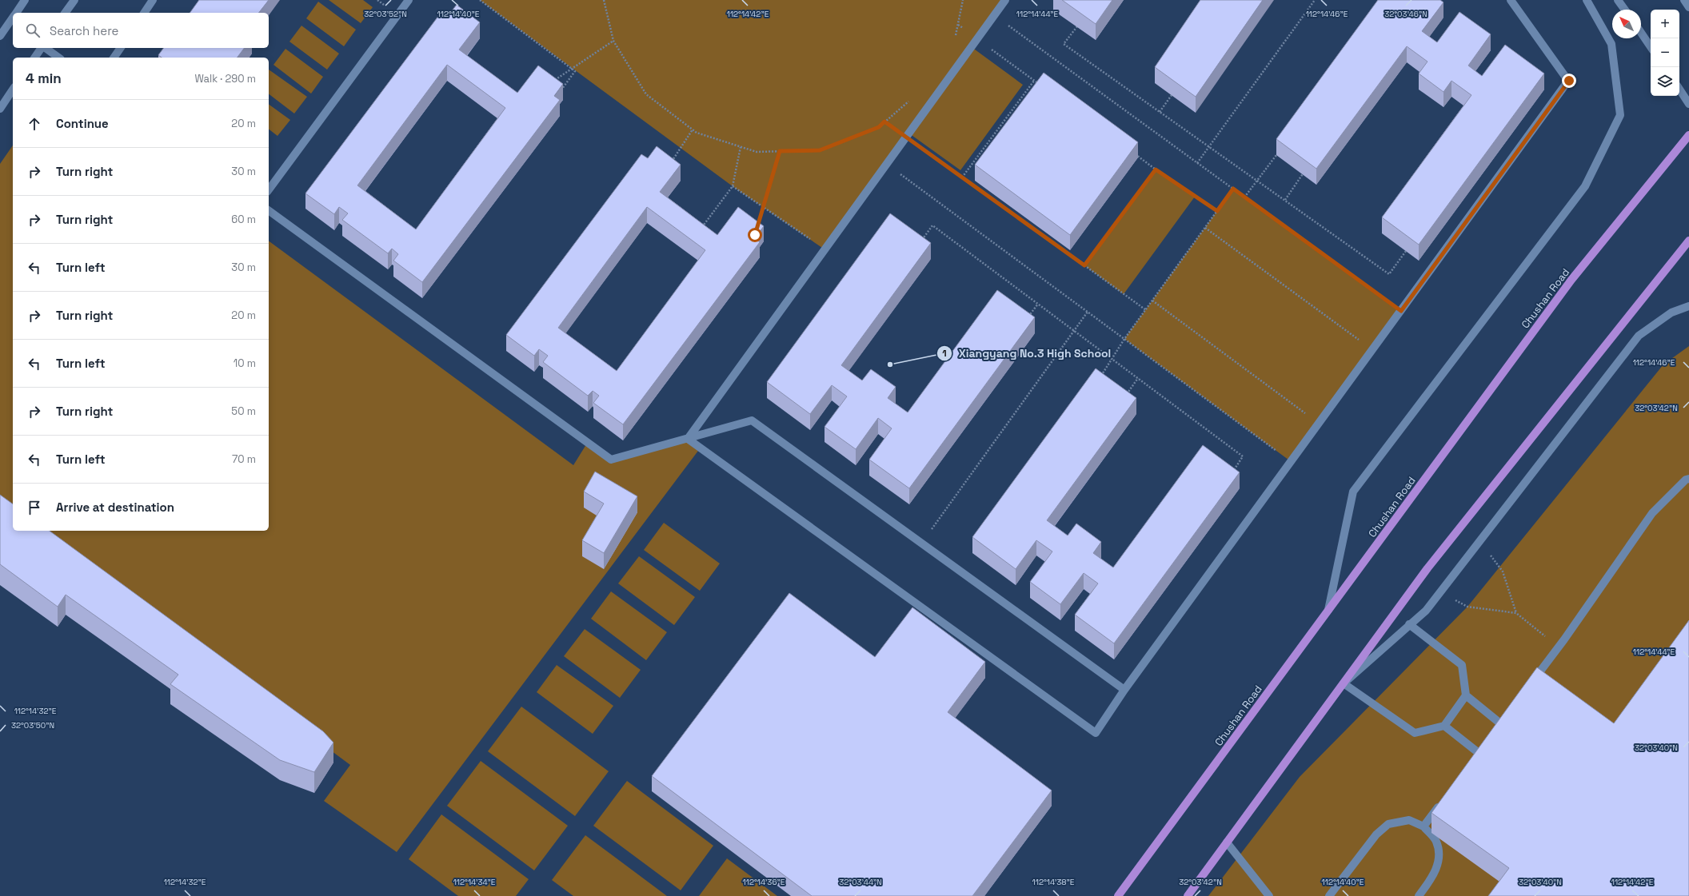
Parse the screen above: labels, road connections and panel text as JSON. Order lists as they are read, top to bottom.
{
  "streets": {
    "main road": ["Chushan Road"]
  },
  "places": ["Xiangyang No.3 High School"],
  "north": "top left",
  "page": {
    "map_buttons": ["+", "−"],
    "search": "Search here",
    "heading": ["4 min", "Walk · 290 m"],
    "list": [
      ["Continue", "20 m"],
      ["Turn right", "30 m"],
      ["Turn right", "60 m"],
      ["Turn left", "30 m"],
      ["Turn right", "20 m"],
      ["Turn left", "10 m"],
      ["Turn right", "50 m"],
      ["Turn left", "70 m"],
      "Arrive at destination"
    ]
  },
  "coordinates": [
    "112°14'42\"E",
    "32°03'52\"N",
    "112°14'40\"E",
    "112°14'44\"E",
    "112°14'46\"E",
    "32°03'46\"N",
    "32°03'42\"N",
    "112°14'32\"E",
    "32°03'50\"N",
    "32°03'40\"N",
    "112°14'34\"E",
    "112°14'36\"E",
    "32°03'44\"N",
    "112°14'38\"E"
  ]
}
